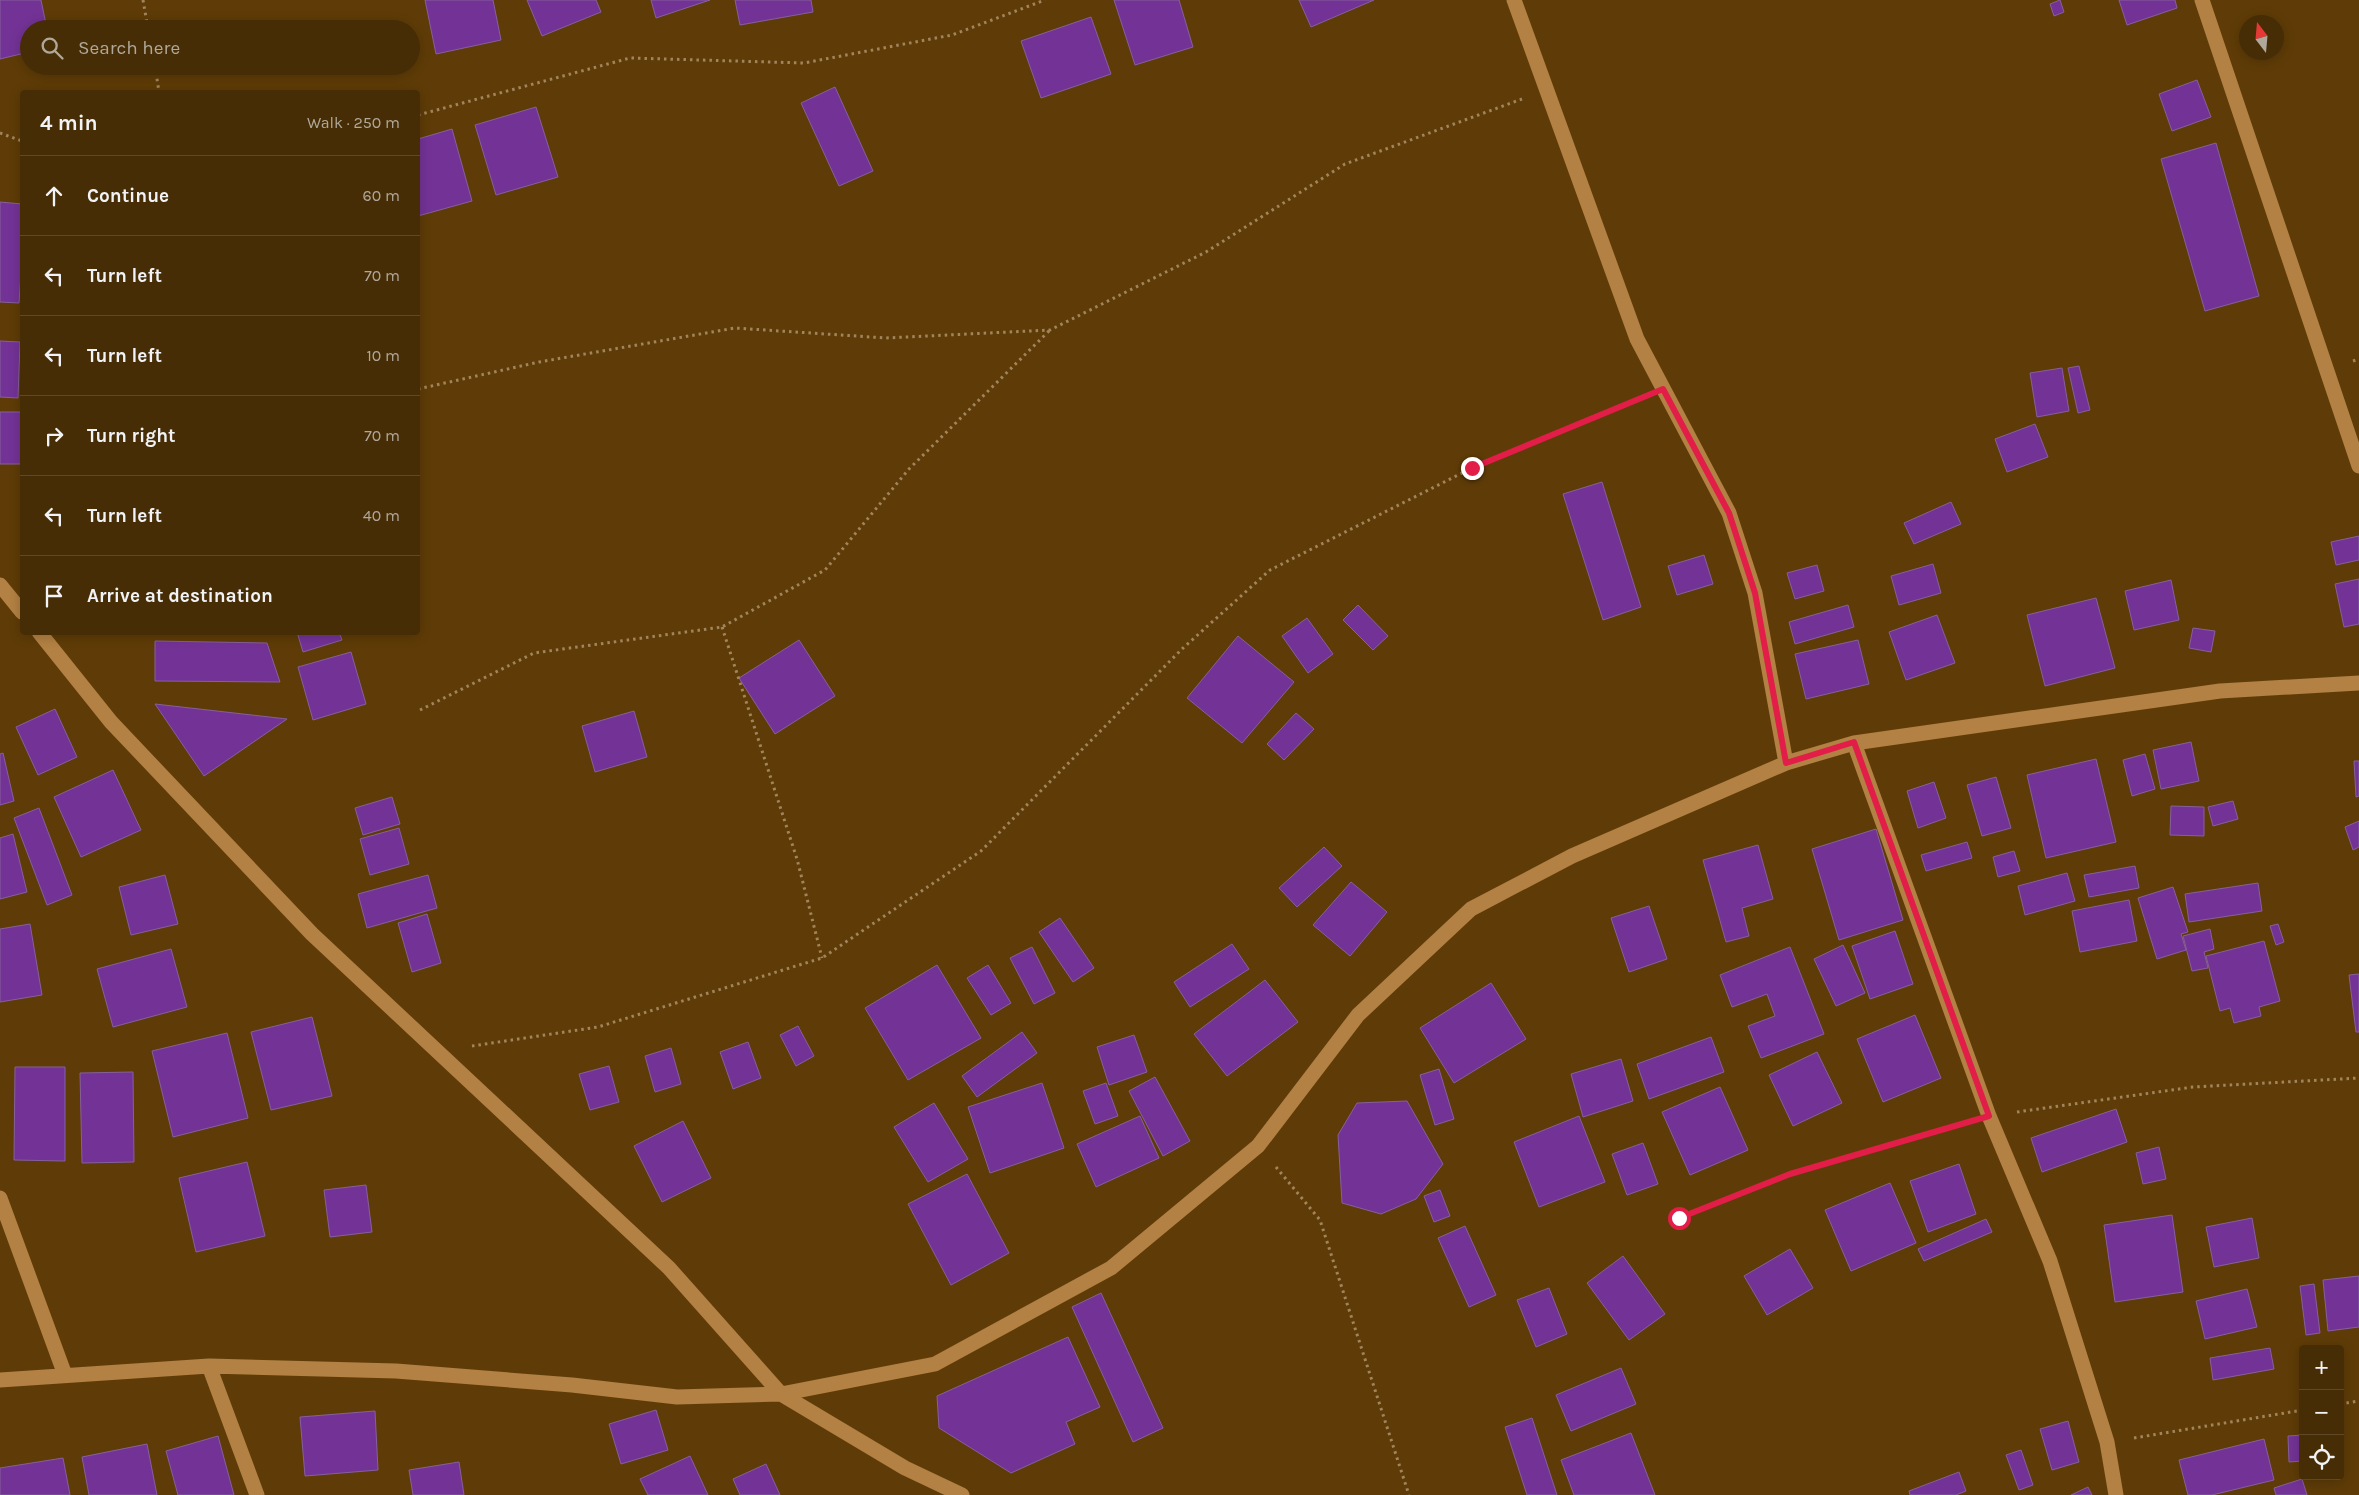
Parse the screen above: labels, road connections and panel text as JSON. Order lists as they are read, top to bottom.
{
  "north": "top",
  "page": {
    "search": "Search here",
    "heading": ["4 min", "Walk · 250 m"],
    "list": [
      ["Continue", "60 m"],
      ["Turn left", "70 m"],
      ["Turn left", "10 m"],
      ["Turn right", "70 m"],
      ["Turn left", "40 m"],
      "Arrive at destination"
    ],
    "map_buttons": ["+", "−"]
  }
}
